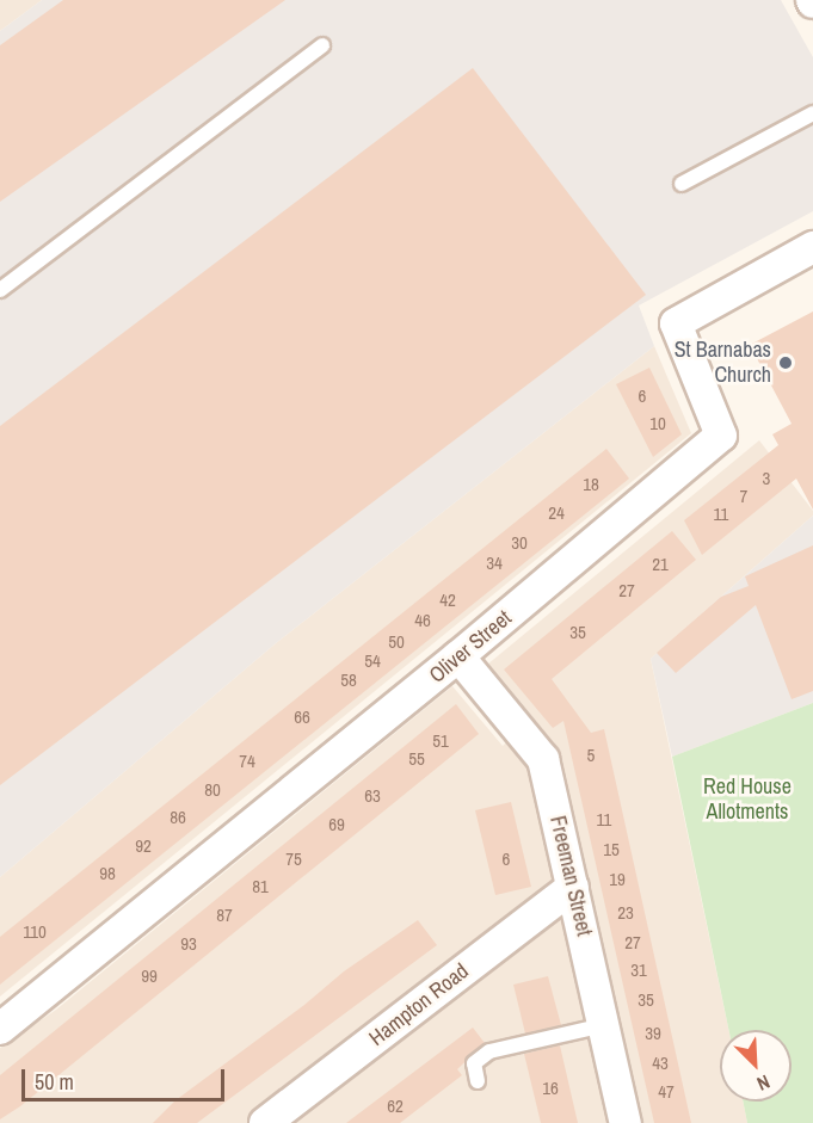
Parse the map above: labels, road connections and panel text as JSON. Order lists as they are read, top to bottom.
{
  "streets": {
    "street": ["Oliver Street", "Freeman Street", "Hampton Road"]
  },
  "crossings": [
    ["Oliver Street", "Freeman Street"],
    ["Freeman Street", "Hampton Road"]
  ],
  "parks": ["Red House Allotments"],
  "places": ["St Barnabas Church"],
  "house_numbers": [
    "6",
    "10",
    "3",
    "18",
    "7",
    "24",
    "11",
    "30",
    "34",
    "21",
    "27",
    "42",
    "46",
    "35",
    "50",
    "54",
    "58",
    "66",
    "51",
    "5",
    "55",
    "74",
    "80",
    "63",
    "86",
    "11",
    "69",
    "92",
    "15",
    "75",
    "6",
    "98",
    "19",
    "81",
    "23",
    "87",
    "110",
    "27",
    "93",
    "31",
    "99",
    "35",
    "39",
    "43",
    "16",
    "47",
    "62"
  ],
  "scale_bar": "50 m",
  "north": "bottom right"
}
